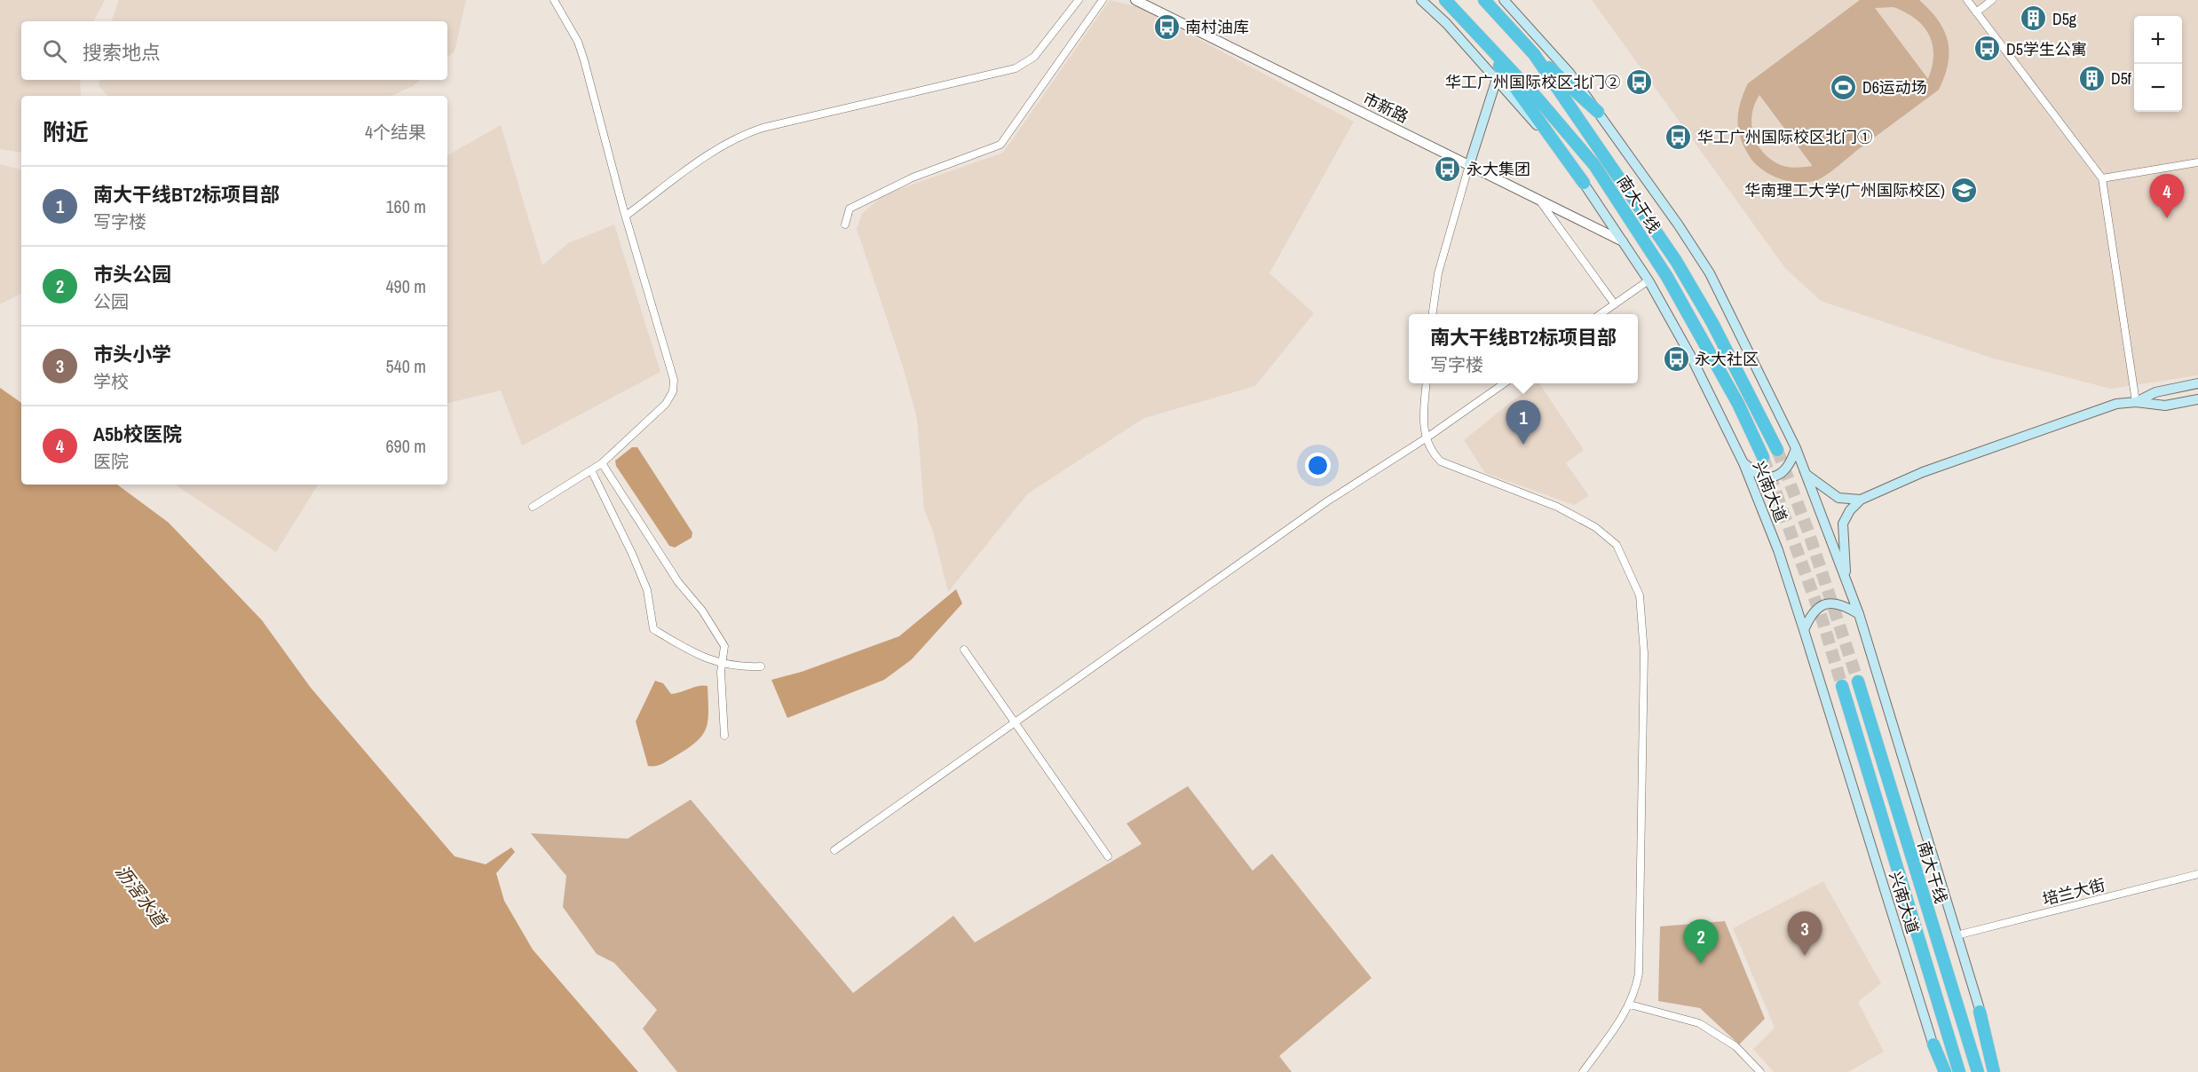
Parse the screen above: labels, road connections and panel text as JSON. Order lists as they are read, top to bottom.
{
  "streets": {
    "highway": ["南大干线"],
    "main road": ["兴南大道"],
    "street": ["市新路", "培兰大街"]
  },
  "crossings": [
    ["市新路", "兴南大道"]
  ],
  "water": ["沥滘水道"],
  "places": {
    "building": ["D5g", "D5f"],
    "bus stop": [
      "南村油库",
      "D5学生公寓",
      "华工广州国际校区北门②",
      "华工广州国际校区北门①",
      "永大集团",
      "永大社区"
    ],
    "sports": ["D6运动场"],
    "school or university": ["华南理工大学(广州国际校区)"]
  },
  "page": {
    "map_buttons": ["+", "−"],
    "search": "搜索地点",
    "heading": ["附近", "4个结果"],
    "list": [
      {
        "mark": "1",
        "name": "南大干线BT2标项目部",
        "note": "写字楼",
        "value": "160 m"
      },
      {
        "mark": "2",
        "name": "市头公园",
        "note": "公园",
        "value": "490 m"
      },
      {
        "mark": "3",
        "name": "市头小学",
        "note": "学校",
        "value": "540 m"
      },
      {
        "mark": "4",
        "name": "A5b校医院",
        "note": "医院",
        "value": "690 m"
      }
    ],
    "pins": [
      "4",
      "1",
      "3",
      "2"
    ],
    "popup": ["南大干线BT2标项目部", "写字楼"]
  }
}
